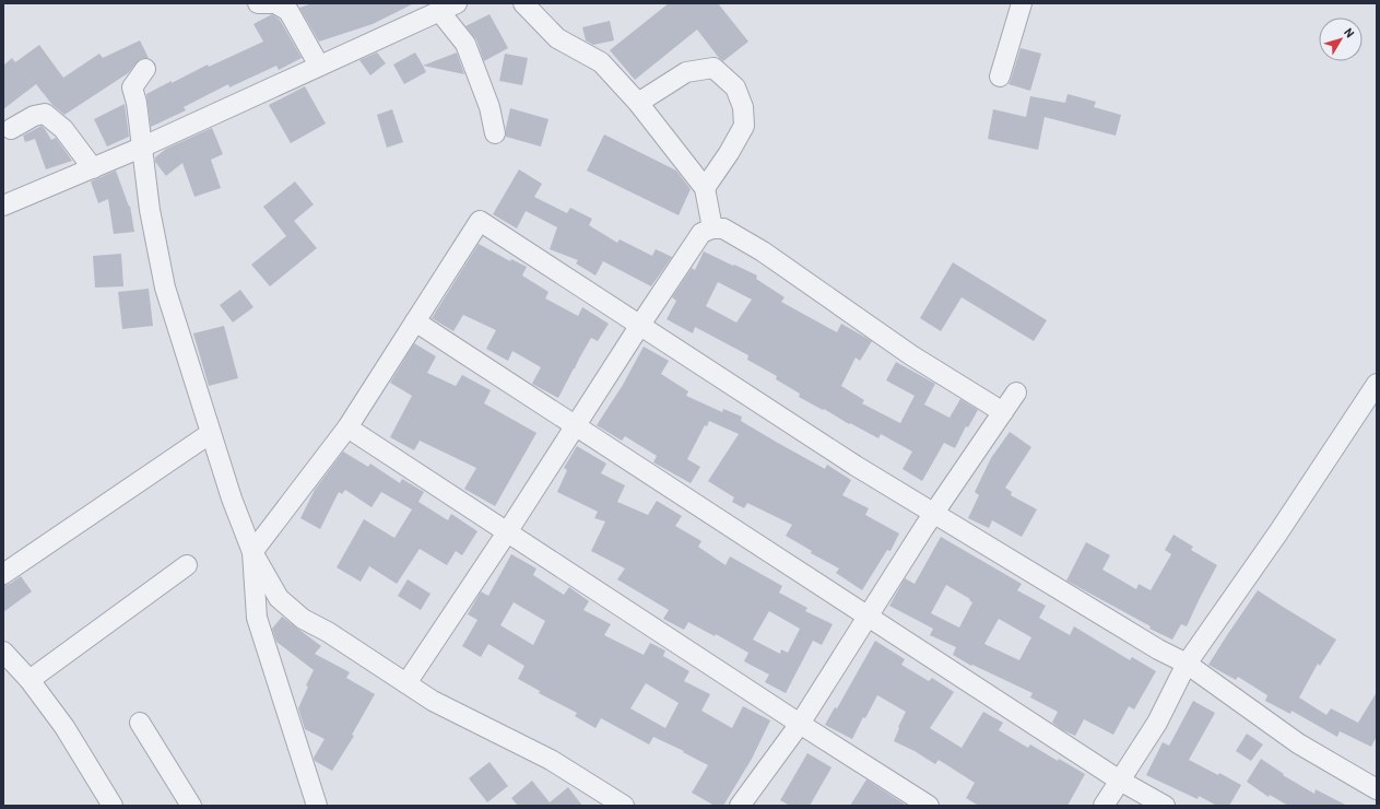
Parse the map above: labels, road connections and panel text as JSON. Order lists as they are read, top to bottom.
{
  "north": "top right"
}
